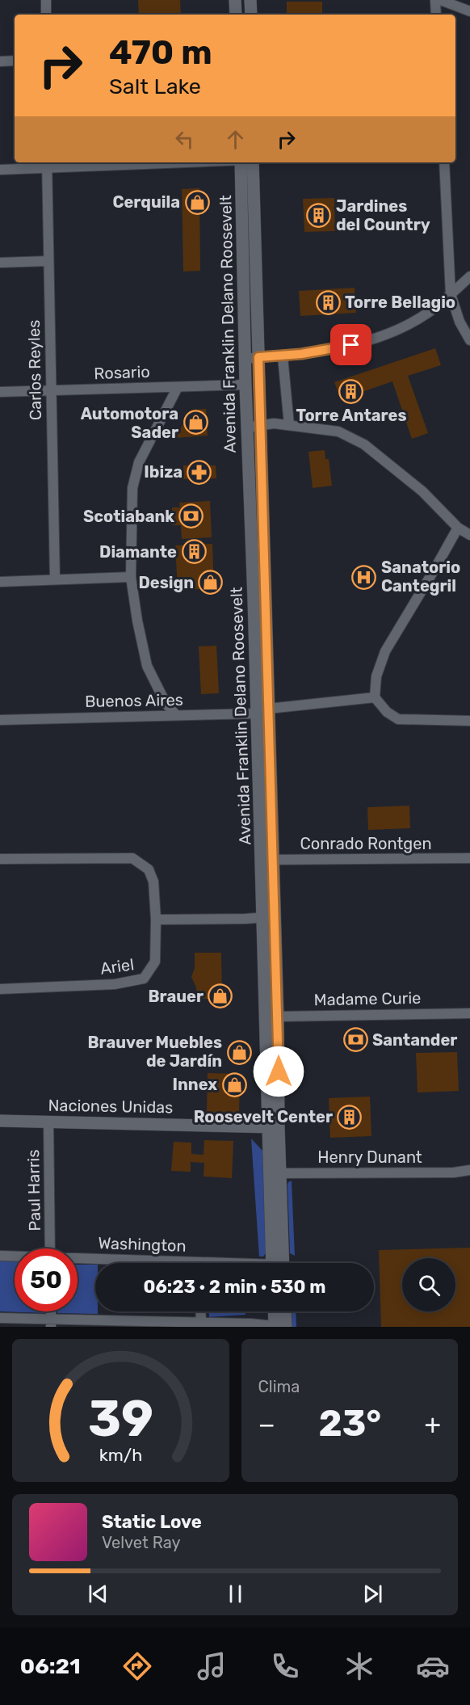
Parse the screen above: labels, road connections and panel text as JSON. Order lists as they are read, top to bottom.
{
  "streets": {
    "main road": ["Avenida Franklin Delano Roosevelt", "Naciones Unidas"],
    "street": [
      "Carlos Reyles",
      "Rosario",
      "Buenos Aires",
      "Conrado Rontgen",
      "Ariel",
      "Madame Curie",
      "Henry Dunant",
      "Paul Harris",
      "Washington"
    ]
  },
  "crossings": [
    ["Avenida Franklin Delano Roosevelt", "Rosario"],
    ["Avenida Franklin Delano Roosevelt", "Buenos Aires"],
    ["Avenida Franklin Delano Roosevelt", "Conrado Rontgen"],
    ["Avenida Franklin Delano Roosevelt", "Madame Curie"],
    ["Avenida Franklin Delano Roosevelt", "Naciones Unidas"],
    ["Avenida Franklin Delano Roosevelt", "Henry Dunant"],
    ["Carlos Reyles", "Rosario"],
    ["Naciones Unidas", "Paul Harris"]
  ],
  "places": {
    "shop": [
      "Cerquila",
      "Automotora Sader",
      "Design",
      "Brauer",
      "Brauver Muebles de Jardín",
      "Innex"
    ],
    "building": [
      "Jardines del Country",
      "Torre Bellagio",
      "Torre Antares",
      "Diamante",
      "Roosevelt Center"
    ],
    "pharmacy": ["Ibiza"],
    "bank": ["Scotiabank", "Santander"],
    "hospital": ["Sanatorio Cantegril"]
  },
  "page": {
    "turn": ["470 m", "Salt Lake"],
    "limit": "50",
    "trip": "06:23 · 2 min · 530 m",
    "tile": "Clima",
    "heat": ["−", "23°", "+"],
    "song": ["Static Love", "Velvet Ray"],
    "tabs": "06:21",
    "gauge": ["39", "km/h"]
  }
}
